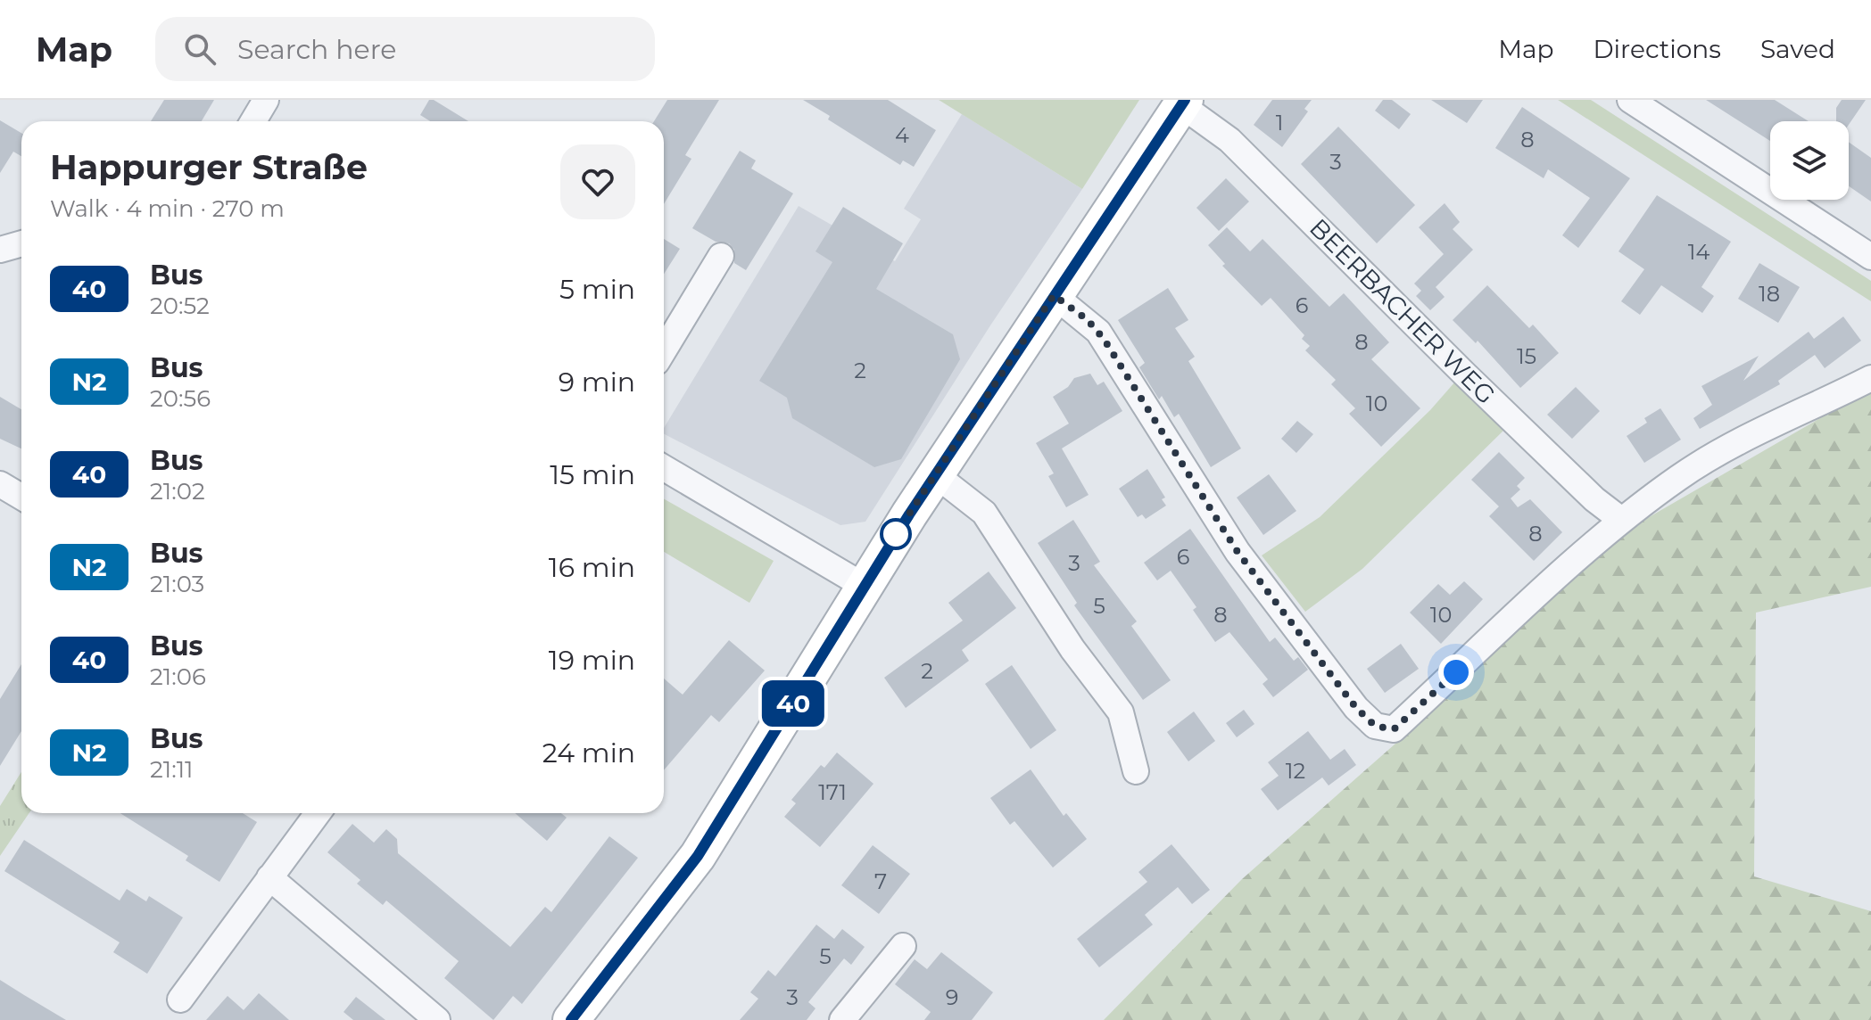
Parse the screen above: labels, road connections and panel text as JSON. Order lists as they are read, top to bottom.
{
  "streets": {
    "street": ["BEERBACHER WEG"]
  },
  "lines": ["bus line 40"],
  "house_numbers": [
    "1",
    "4",
    "8",
    "3",
    "14",
    "18",
    "6",
    "8",
    "15",
    "2",
    "10",
    "8",
    "6",
    "3",
    "5",
    "8",
    "10",
    "2",
    "12",
    "171",
    "7",
    "5",
    "3",
    "9"
  ],
  "page": {
    "header": "Map",
    "search": "Search here",
    "nav": ["Map", "Directions", "Saved"],
    "on_map": "40",
    "heading": ["Happurger Straße", "Walk · 4 min · 270 m"],
    "list": [
      {
        "mark": "40",
        "name": "Bus",
        "note": "20:52",
        "value": "5 min"
      },
      {
        "mark": "N2",
        "name": "Bus",
        "note": "20:56",
        "value": "9 min"
      },
      {
        "mark": "40",
        "name": "Bus",
        "note": "21:02",
        "value": "15 min"
      },
      {
        "mark": "N2",
        "name": "Bus",
        "note": "21:03",
        "value": "16 min"
      },
      {
        "mark": "40",
        "name": "Bus",
        "note": "21:06",
        "value": "19 min"
      },
      {
        "mark": "N2",
        "name": "Bus",
        "note": "21:11",
        "value": "24 min"
      }
    ]
  }
}
